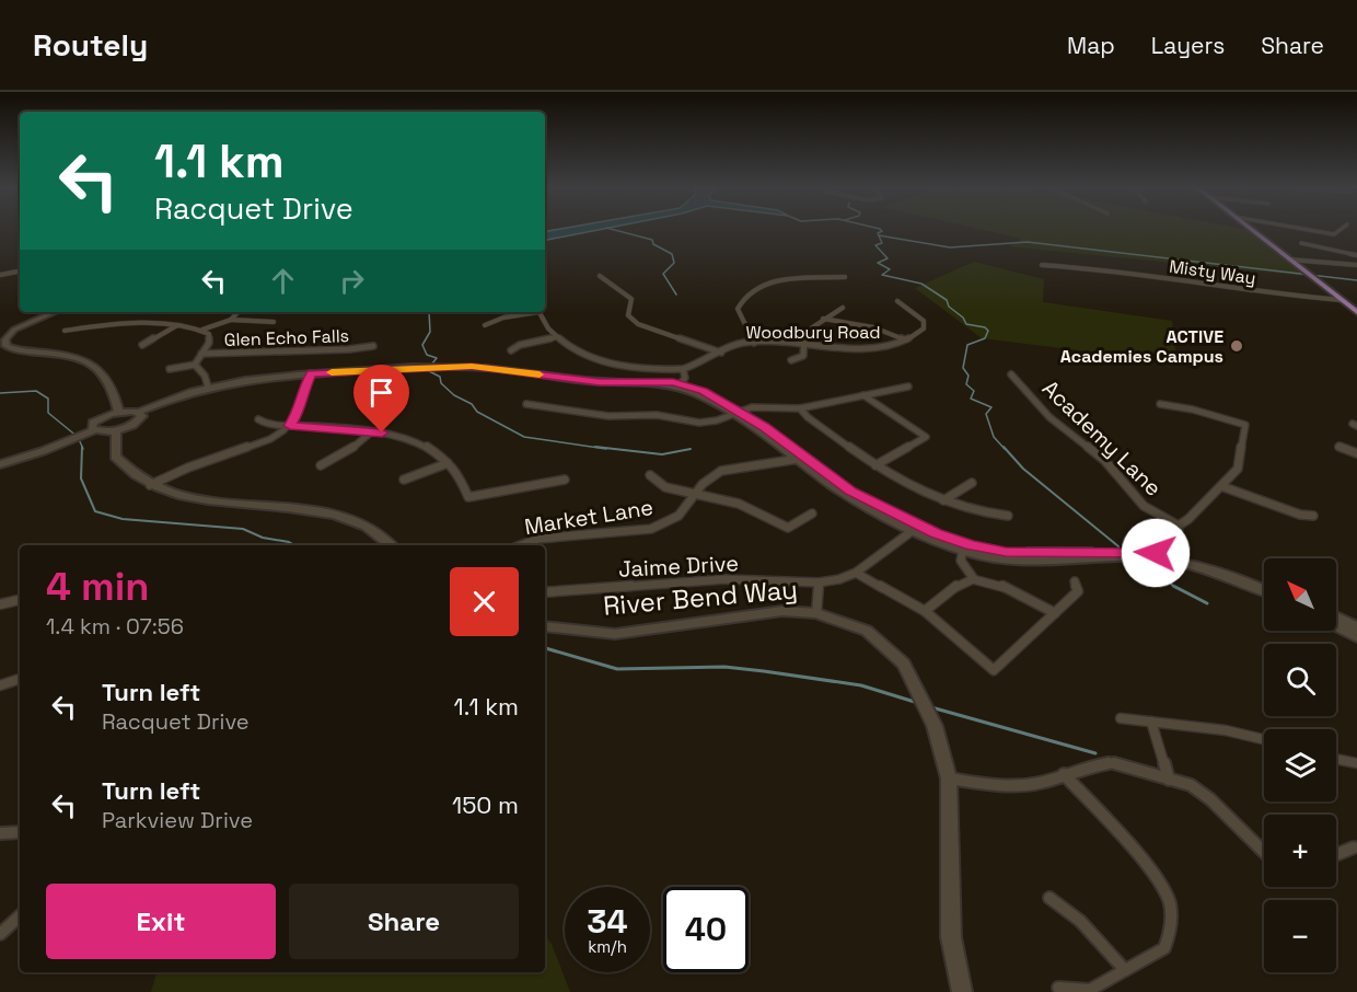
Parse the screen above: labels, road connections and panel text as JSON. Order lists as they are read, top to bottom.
{
  "streets": {
    "street": [
      "Misty Way",
      "Woodbury Road",
      "Glen Echo Falls",
      "Academy Lane",
      "Market Lane",
      "Jaime Drive",
      "River Bend Way"
    ]
  },
  "places": ["ACTIVE Academies Campus"],
  "north": "top left",
  "page": {
    "header": "Routely",
    "nav": ["Map", "Layers", "Share"],
    "turn": ["1.1 km", "Racquet Drive"],
    "heading": ["4 min", "1.4 km · 07:56"],
    "map_buttons": ["+", "−"],
    "list": [
      {
        "name": "Turn left",
        "note": "Racquet Drive",
        "value": "1.1 km"
      },
      {
        "name": "Turn left",
        "note": "Parkview Drive",
        "value": "150 m"
      }
    ],
    "buttons": ["Exit", "Share"],
    "speed": "34 km/h",
    "limit": "40"
  }
}
